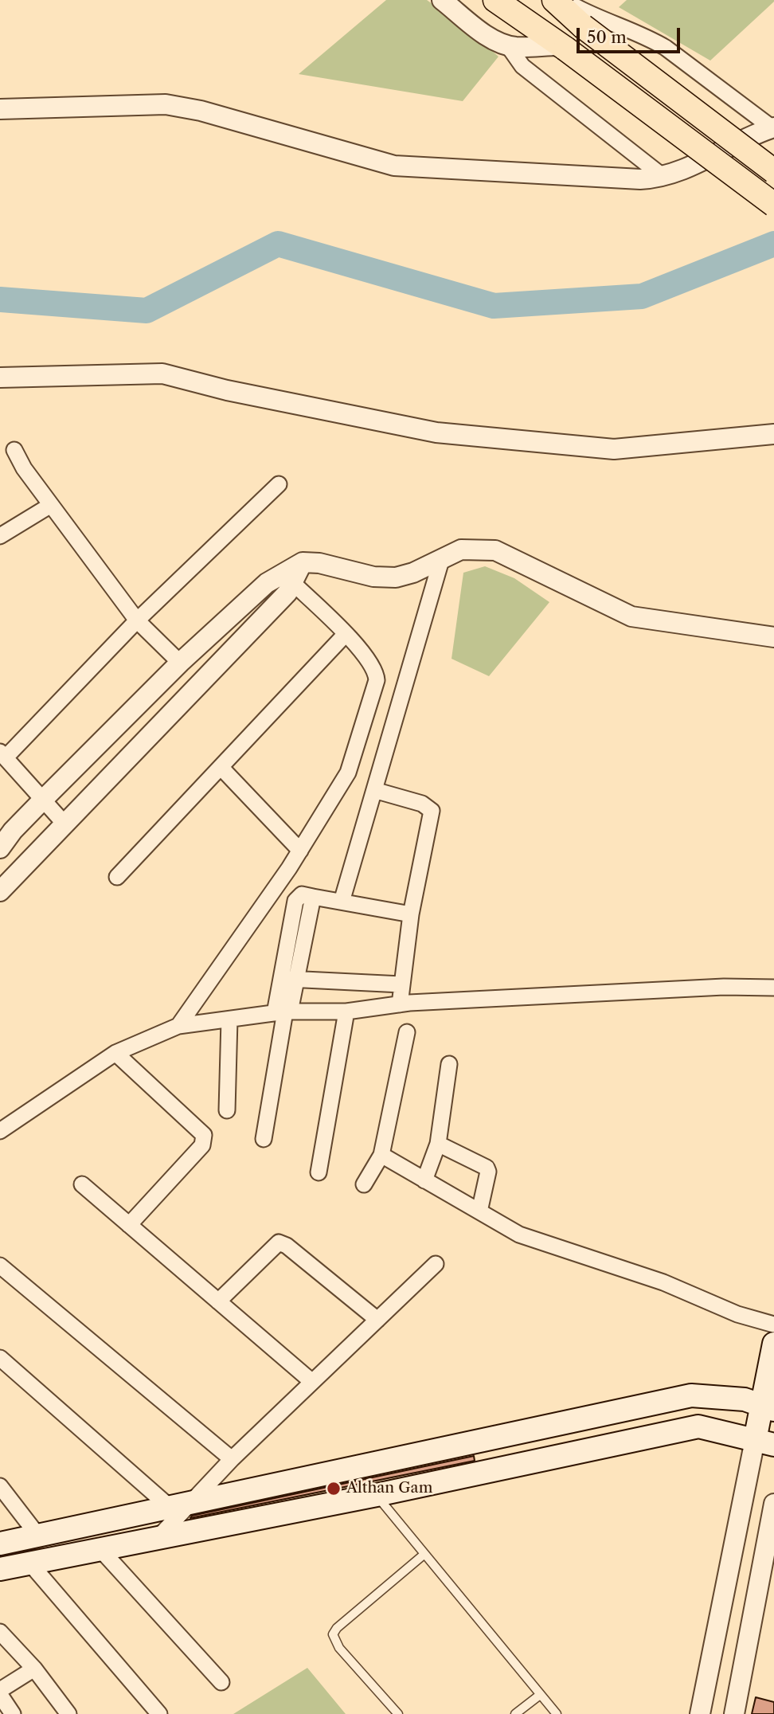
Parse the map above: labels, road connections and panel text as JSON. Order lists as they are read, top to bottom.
{
  "places": ["Althan Gam"],
  "scale_bar": "50 m"
}
